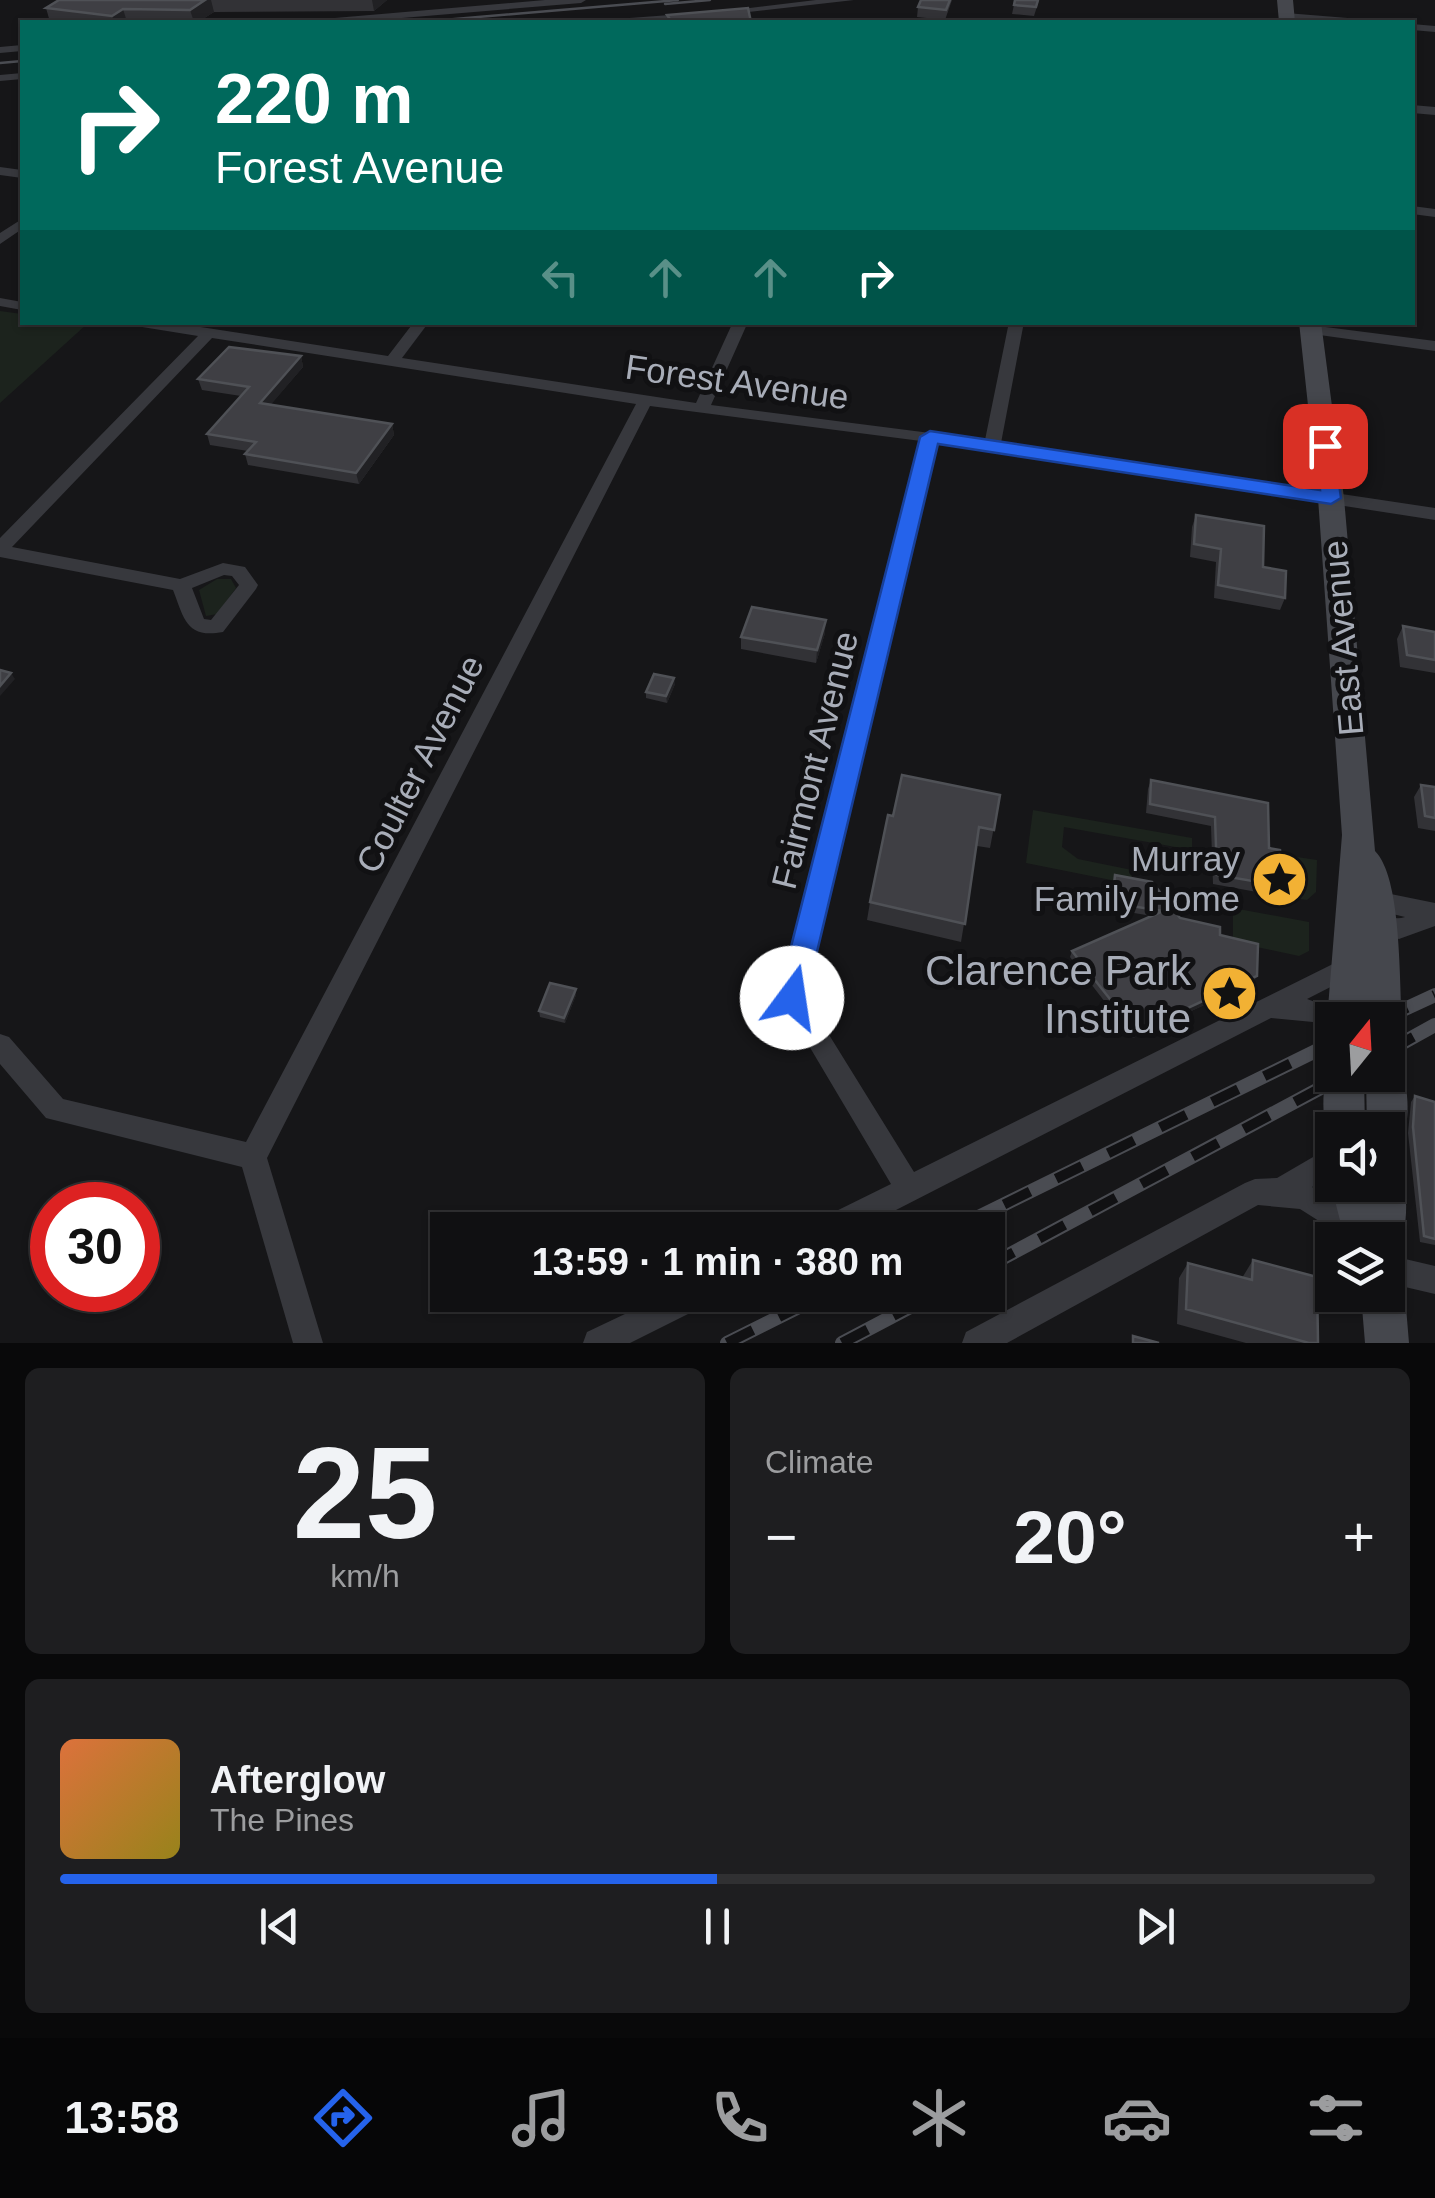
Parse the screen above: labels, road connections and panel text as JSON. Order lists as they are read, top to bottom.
{
  "streets": {
    "street": [
      "Forest Avenue",
      "East Avenue",
      "Fairmont Avenue",
      "Coulter Avenue"
    ]
  },
  "crossings": [
    ["Forest Avenue", "East Avenue"],
    ["Forest Avenue", "Fairmont Avenue"],
    ["Forest Avenue", "Coulter Avenue"]
  ],
  "places": {
    "place": ["Murray Family Home", "Clarence Park Institute"]
  },
  "north": "top",
  "page": {
    "turn": ["220 m", "Forest Avenue"],
    "limit": "30",
    "trip": "13:59 · 1 min · 380 m",
    "tile": [
      ["25", "km/h"],
      "Climate"
    ],
    "heat": ["−", "20°", "+"],
    "song": ["Afterglow", "The Pines"],
    "tabs": "13:58"
  }
}
